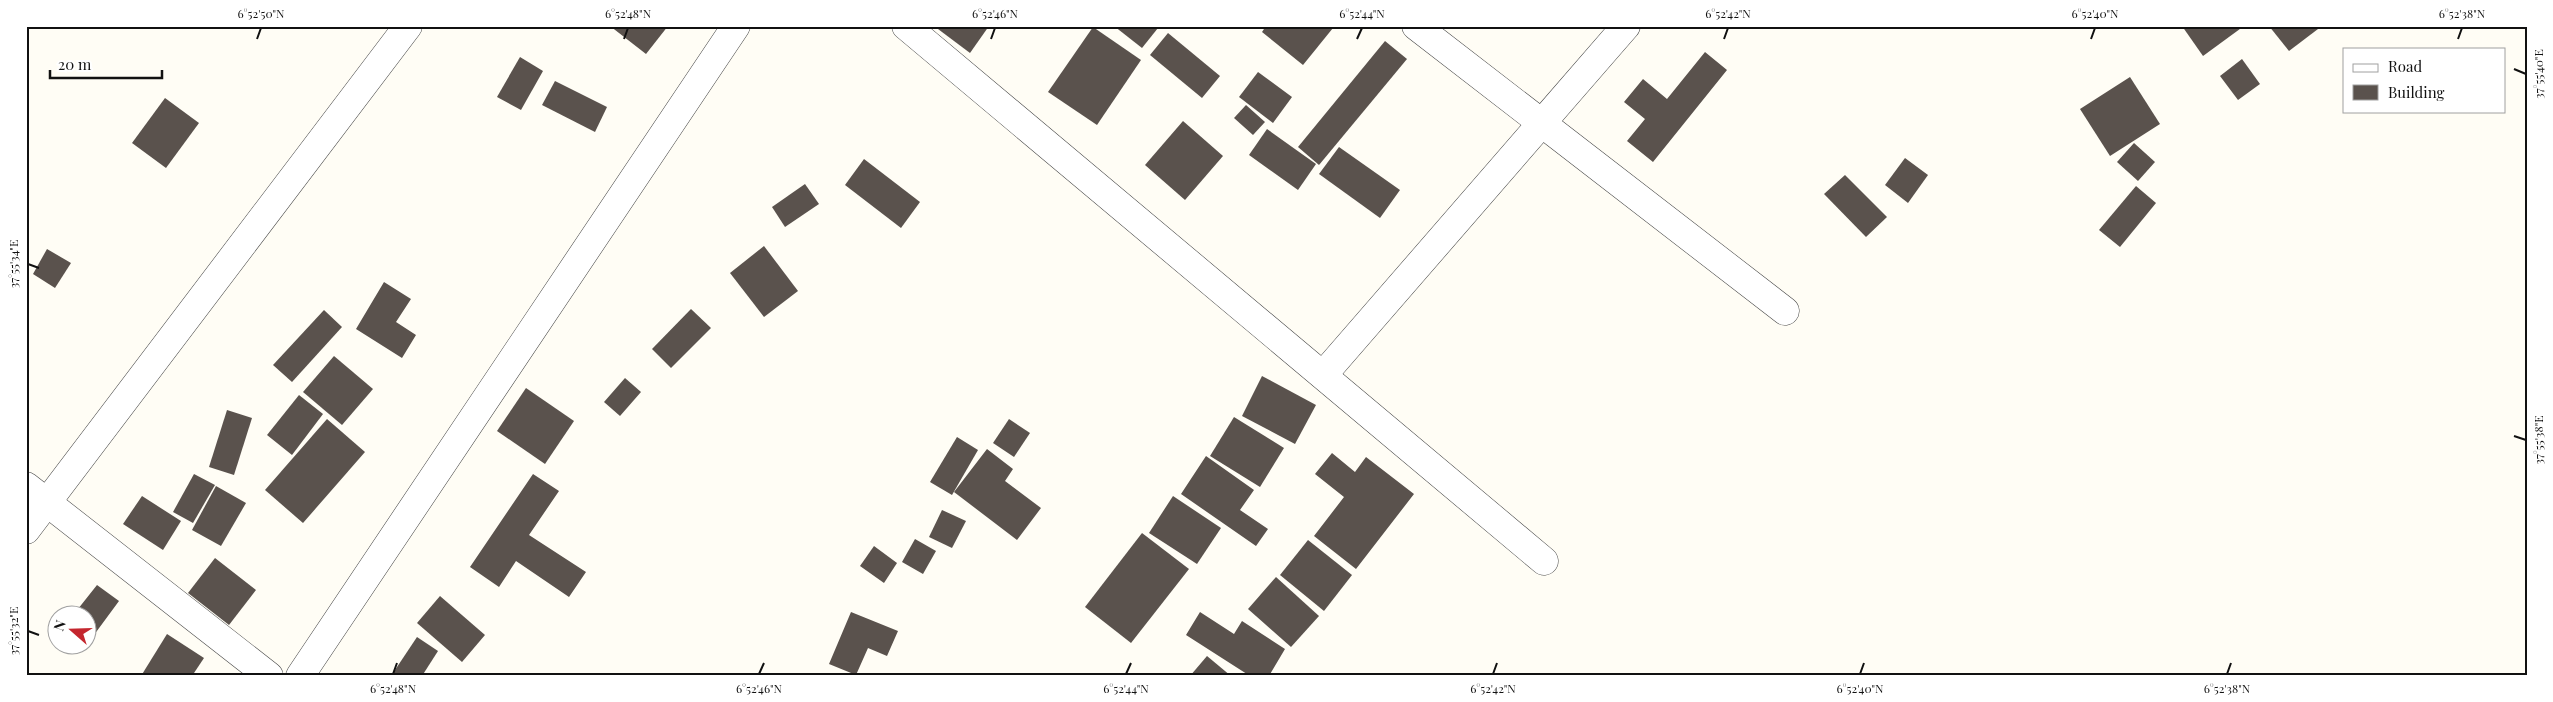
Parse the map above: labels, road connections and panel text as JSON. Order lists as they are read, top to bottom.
{
  "legend": ["Road", "Building"],
  "scale_bar": "20 m",
  "north": "left",
  "coordinates": [
    "6°52'50\"N",
    "6°52'48\"N",
    "6°52'46\"N",
    "6°52'44\"N",
    "6°52'42\"N",
    "6°52'40\"N",
    "6°52'38\"N",
    "37°55'40\"E",
    "37°55'34\"E",
    "37°55'38\"E",
    "37°55'32\"E"
  ]
}
